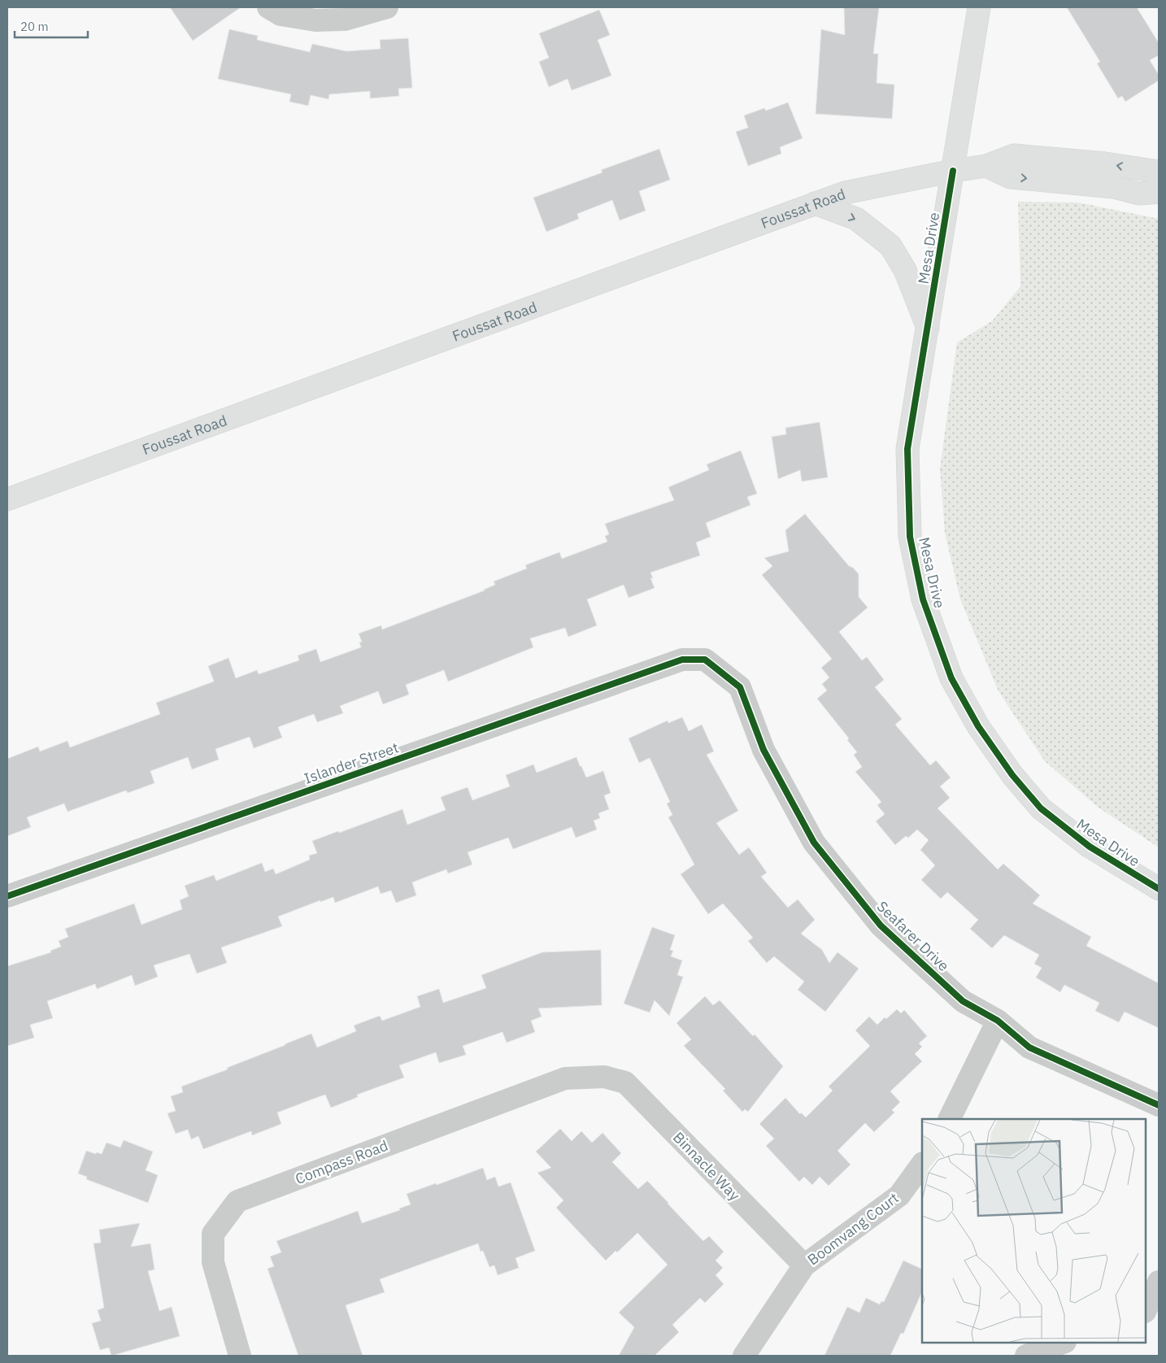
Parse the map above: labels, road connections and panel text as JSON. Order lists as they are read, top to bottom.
{
  "streets": {
    "main road": ["Foussat Road", "Mesa Drive"],
    "street": [
      "Islander Street",
      "Seafarer Drive",
      "Compass Road",
      "Binnacle Way",
      "Boomvang Court"
    ]
  },
  "crossings": [
    ["Foussat Road", "Mesa Drive"],
    ["Islander Street", "Seafarer Drive"],
    ["Compass Road", "Binnacle Way"],
    ["Binnacle Way", "Boomvang Court"]
  ],
  "scale_bar": "20 m"
}
